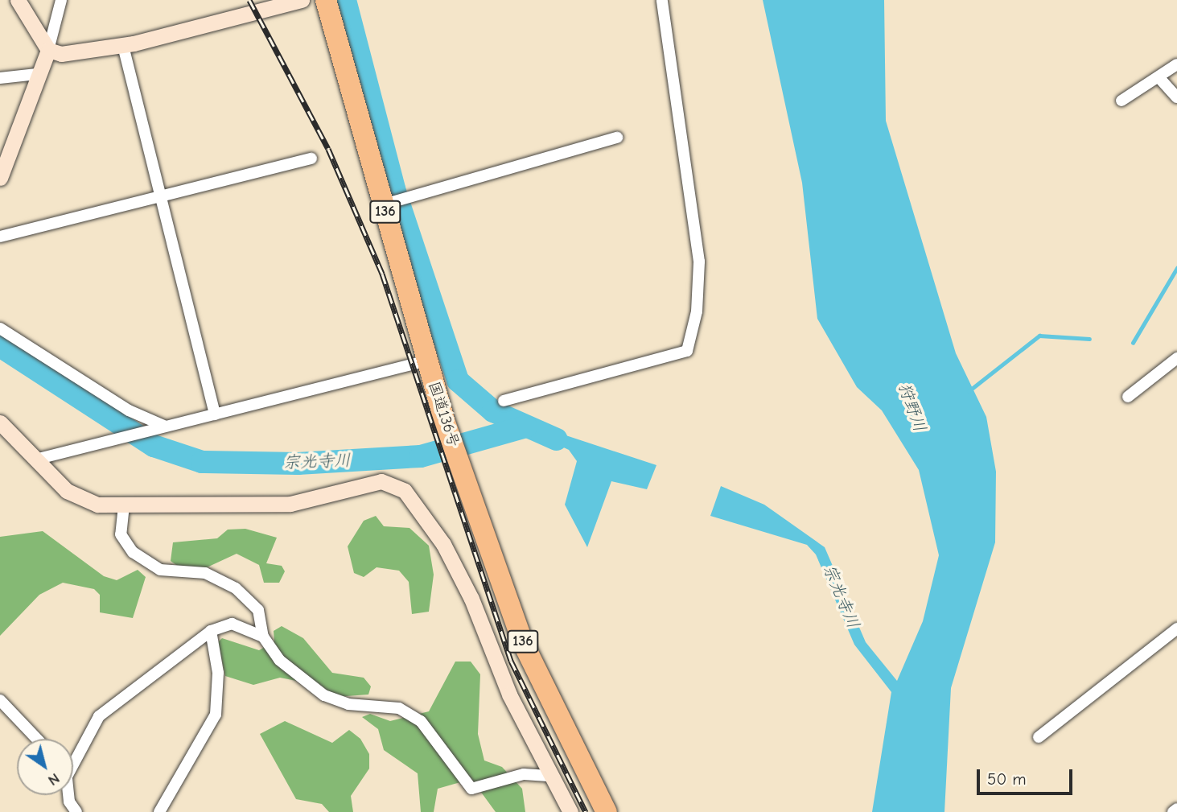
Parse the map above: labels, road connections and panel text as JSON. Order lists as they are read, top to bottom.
{
  "streets": {
    "highway": ["136", "国道136号"]
  },
  "water": ["狩野川", "宗光寺川"],
  "scale_bar": "50 m",
  "north": "bottom right"
}
